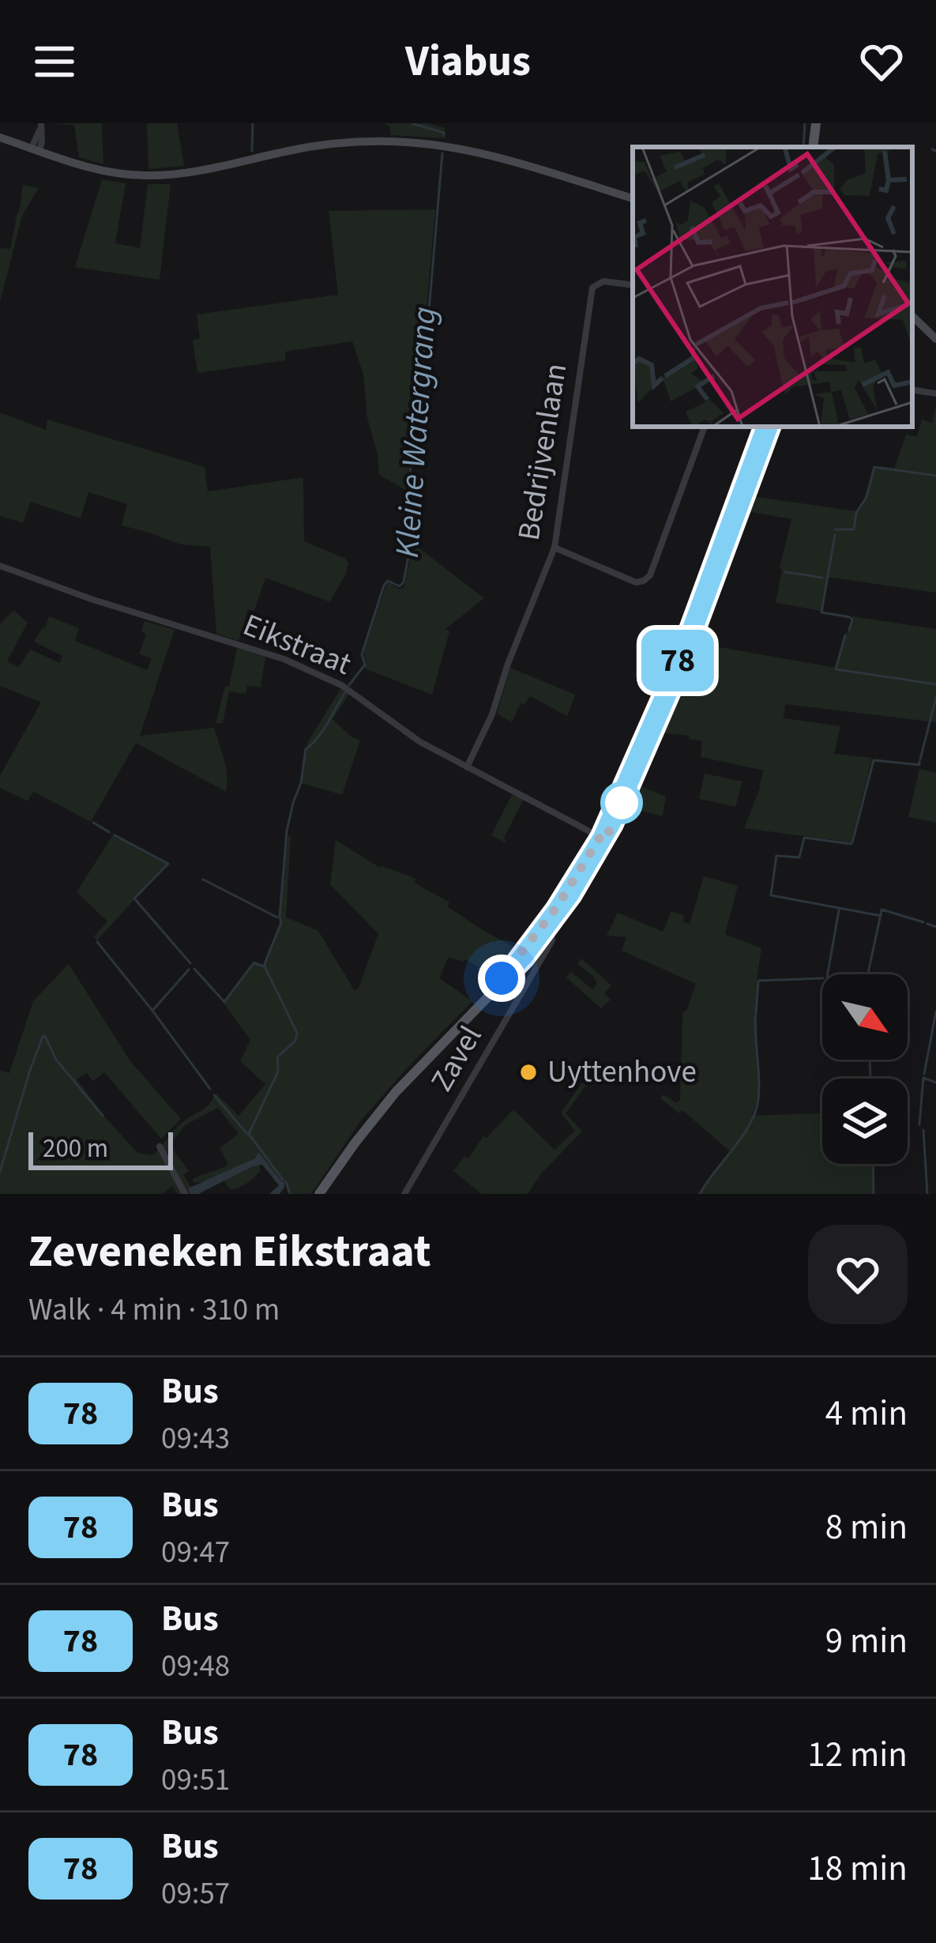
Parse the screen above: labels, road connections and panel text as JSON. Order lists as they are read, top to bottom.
{
  "streets": {
    "street": ["Bedrijvenlaan", "Eikstraat", "Zavel"]
  },
  "crossings": [
    ["Bedrijvenlaan", "Eikstraat"]
  ],
  "water": ["Kleine Watergrang"],
  "places": ["Uyttenhove"],
  "lines": ["bus line 78"],
  "scale_bar": "200 m",
  "north": "bottom right",
  "page": {
    "header": "Viabus",
    "on_map": "78",
    "scale": "200 m",
    "heading": ["Zeveneken Eikstraat", "Walk · 4 min · 310 m"],
    "list": [
      {
        "mark": "78",
        "name": "Bus",
        "note": "09:43",
        "value": "4 min"
      },
      {
        "mark": "78",
        "name": "Bus",
        "note": "09:47",
        "value": "8 min"
      },
      {
        "mark": "78",
        "name": "Bus",
        "note": "09:48",
        "value": "9 min"
      },
      {
        "mark": "78",
        "name": "Bus",
        "note": "09:51",
        "value": "12 min"
      },
      {
        "mark": "78",
        "name": "Bus",
        "note": "09:57",
        "value": "18 min"
      }
    ]
  }
}
